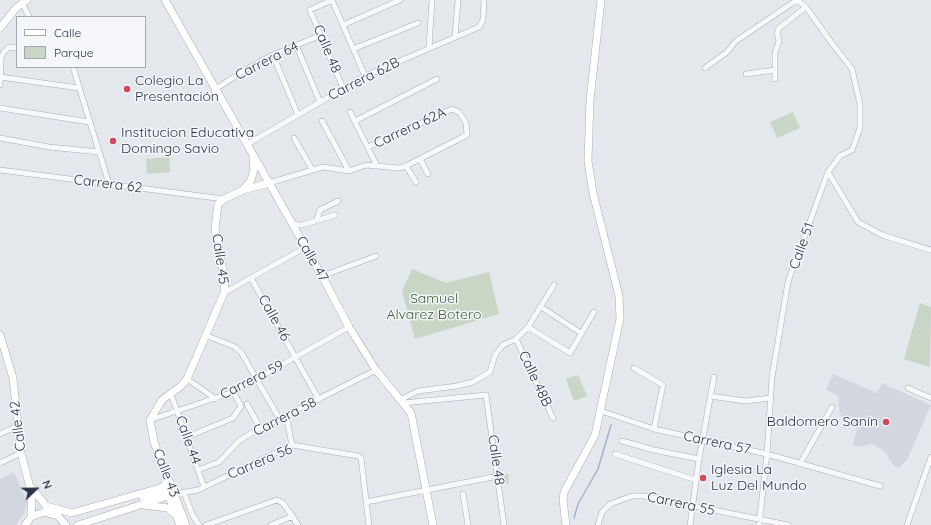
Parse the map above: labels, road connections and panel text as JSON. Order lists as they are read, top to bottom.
{
  "streets": {
    "street": [
      "Calle 48",
      "Carrera 64",
      "Carrera 62B",
      "Carrera 62A",
      "Carrera 62",
      "Calle 51",
      "Calle 45",
      "Calle 47",
      "Calle 46",
      "Calle 48B",
      "Carrera 59",
      "Carrera 58",
      "Calle 42",
      "Calle 44",
      "Carrera 57",
      "Carrera 56",
      "Calle 43",
      "Carrera 55"
    ]
  },
  "crossings": [
    ["Calle 48", "Carrera 64"],
    ["Calle 48", "Carrera 62B"],
    ["Calle 48", "Calle 47"],
    ["Carrera 64", "Calle 47"],
    ["Carrera 62B", "Calle 47"],
    ["Carrera 62", "Calle 45"],
    ["Calle 51", "Carrera 57"],
    ["Calle 51", "Carrera 55"],
    ["Calle 45", "Carrera 59"],
    ["Calle 45", "Calle 44"],
    ["Calle 45", "Calle 43"],
    ["Calle 47", "Carrera 59"],
    ["Calle 47", "Carrera 58"],
    ["Calle 46", "Carrera 59"],
    ["Calle 46", "Carrera 58"],
    ["Carrera 59", "Calle 44"],
    ["Carrera 59", "Calle 43"],
    ["Carrera 58", "Calle 44"],
    ["Calle 42", "Carrera 56"],
    ["Calle 44", "Carrera 56"],
    ["Carrera 56", "Calle 43"]
  ],
  "parks": ["Samuel Alvarez Botero"],
  "places": [
    "Colegio La Presentación",
    "Institucion Educativa Domingo Savio",
    "Baldomero Sanín",
    "Iglesia La Luz Del Mundo"
  ],
  "legend": ["Calle", "Parque"],
  "north": "right"
}
